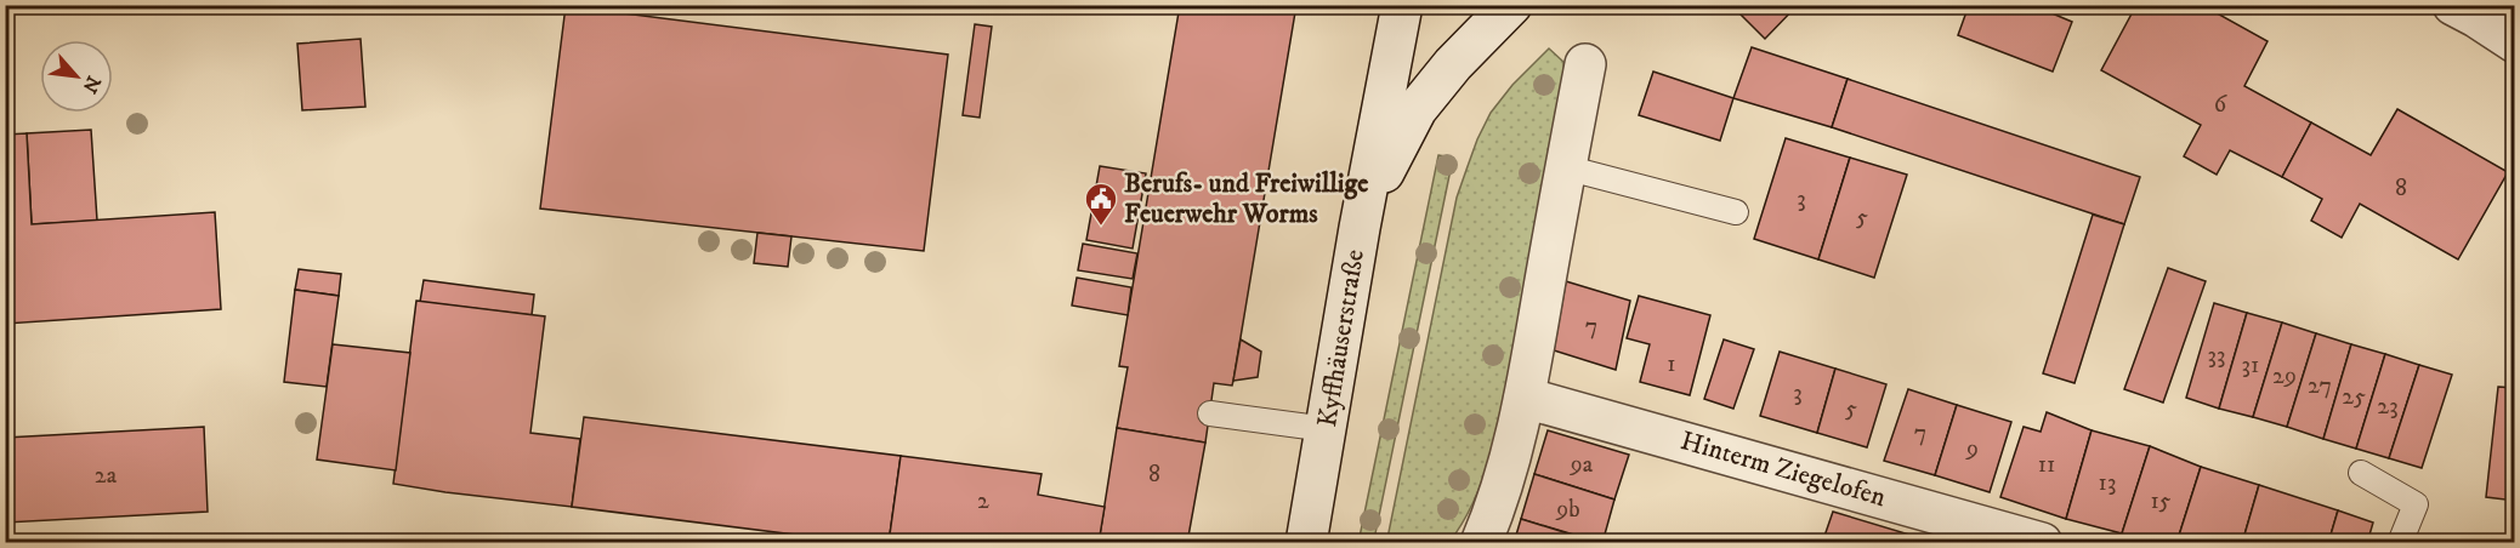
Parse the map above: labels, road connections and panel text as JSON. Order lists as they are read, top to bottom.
{
  "streets": {
    "street": ["Kyffhäuserstraße", "Hinterm Ziegelofen"]
  },
  "places": {
    "public building": ["Berufs- und Freiwillige Feuerwehr Worms"]
  },
  "house_numbers": [
    "6",
    "8",
    "3",
    "5",
    "7",
    "33",
    "1",
    "31",
    "29",
    "27",
    "3",
    "25",
    "23",
    "5",
    "7",
    "9",
    "9a",
    "11",
    "8",
    "2a",
    "13",
    "2",
    "15",
    "9b"
  ],
  "north": "bottom right"
}
